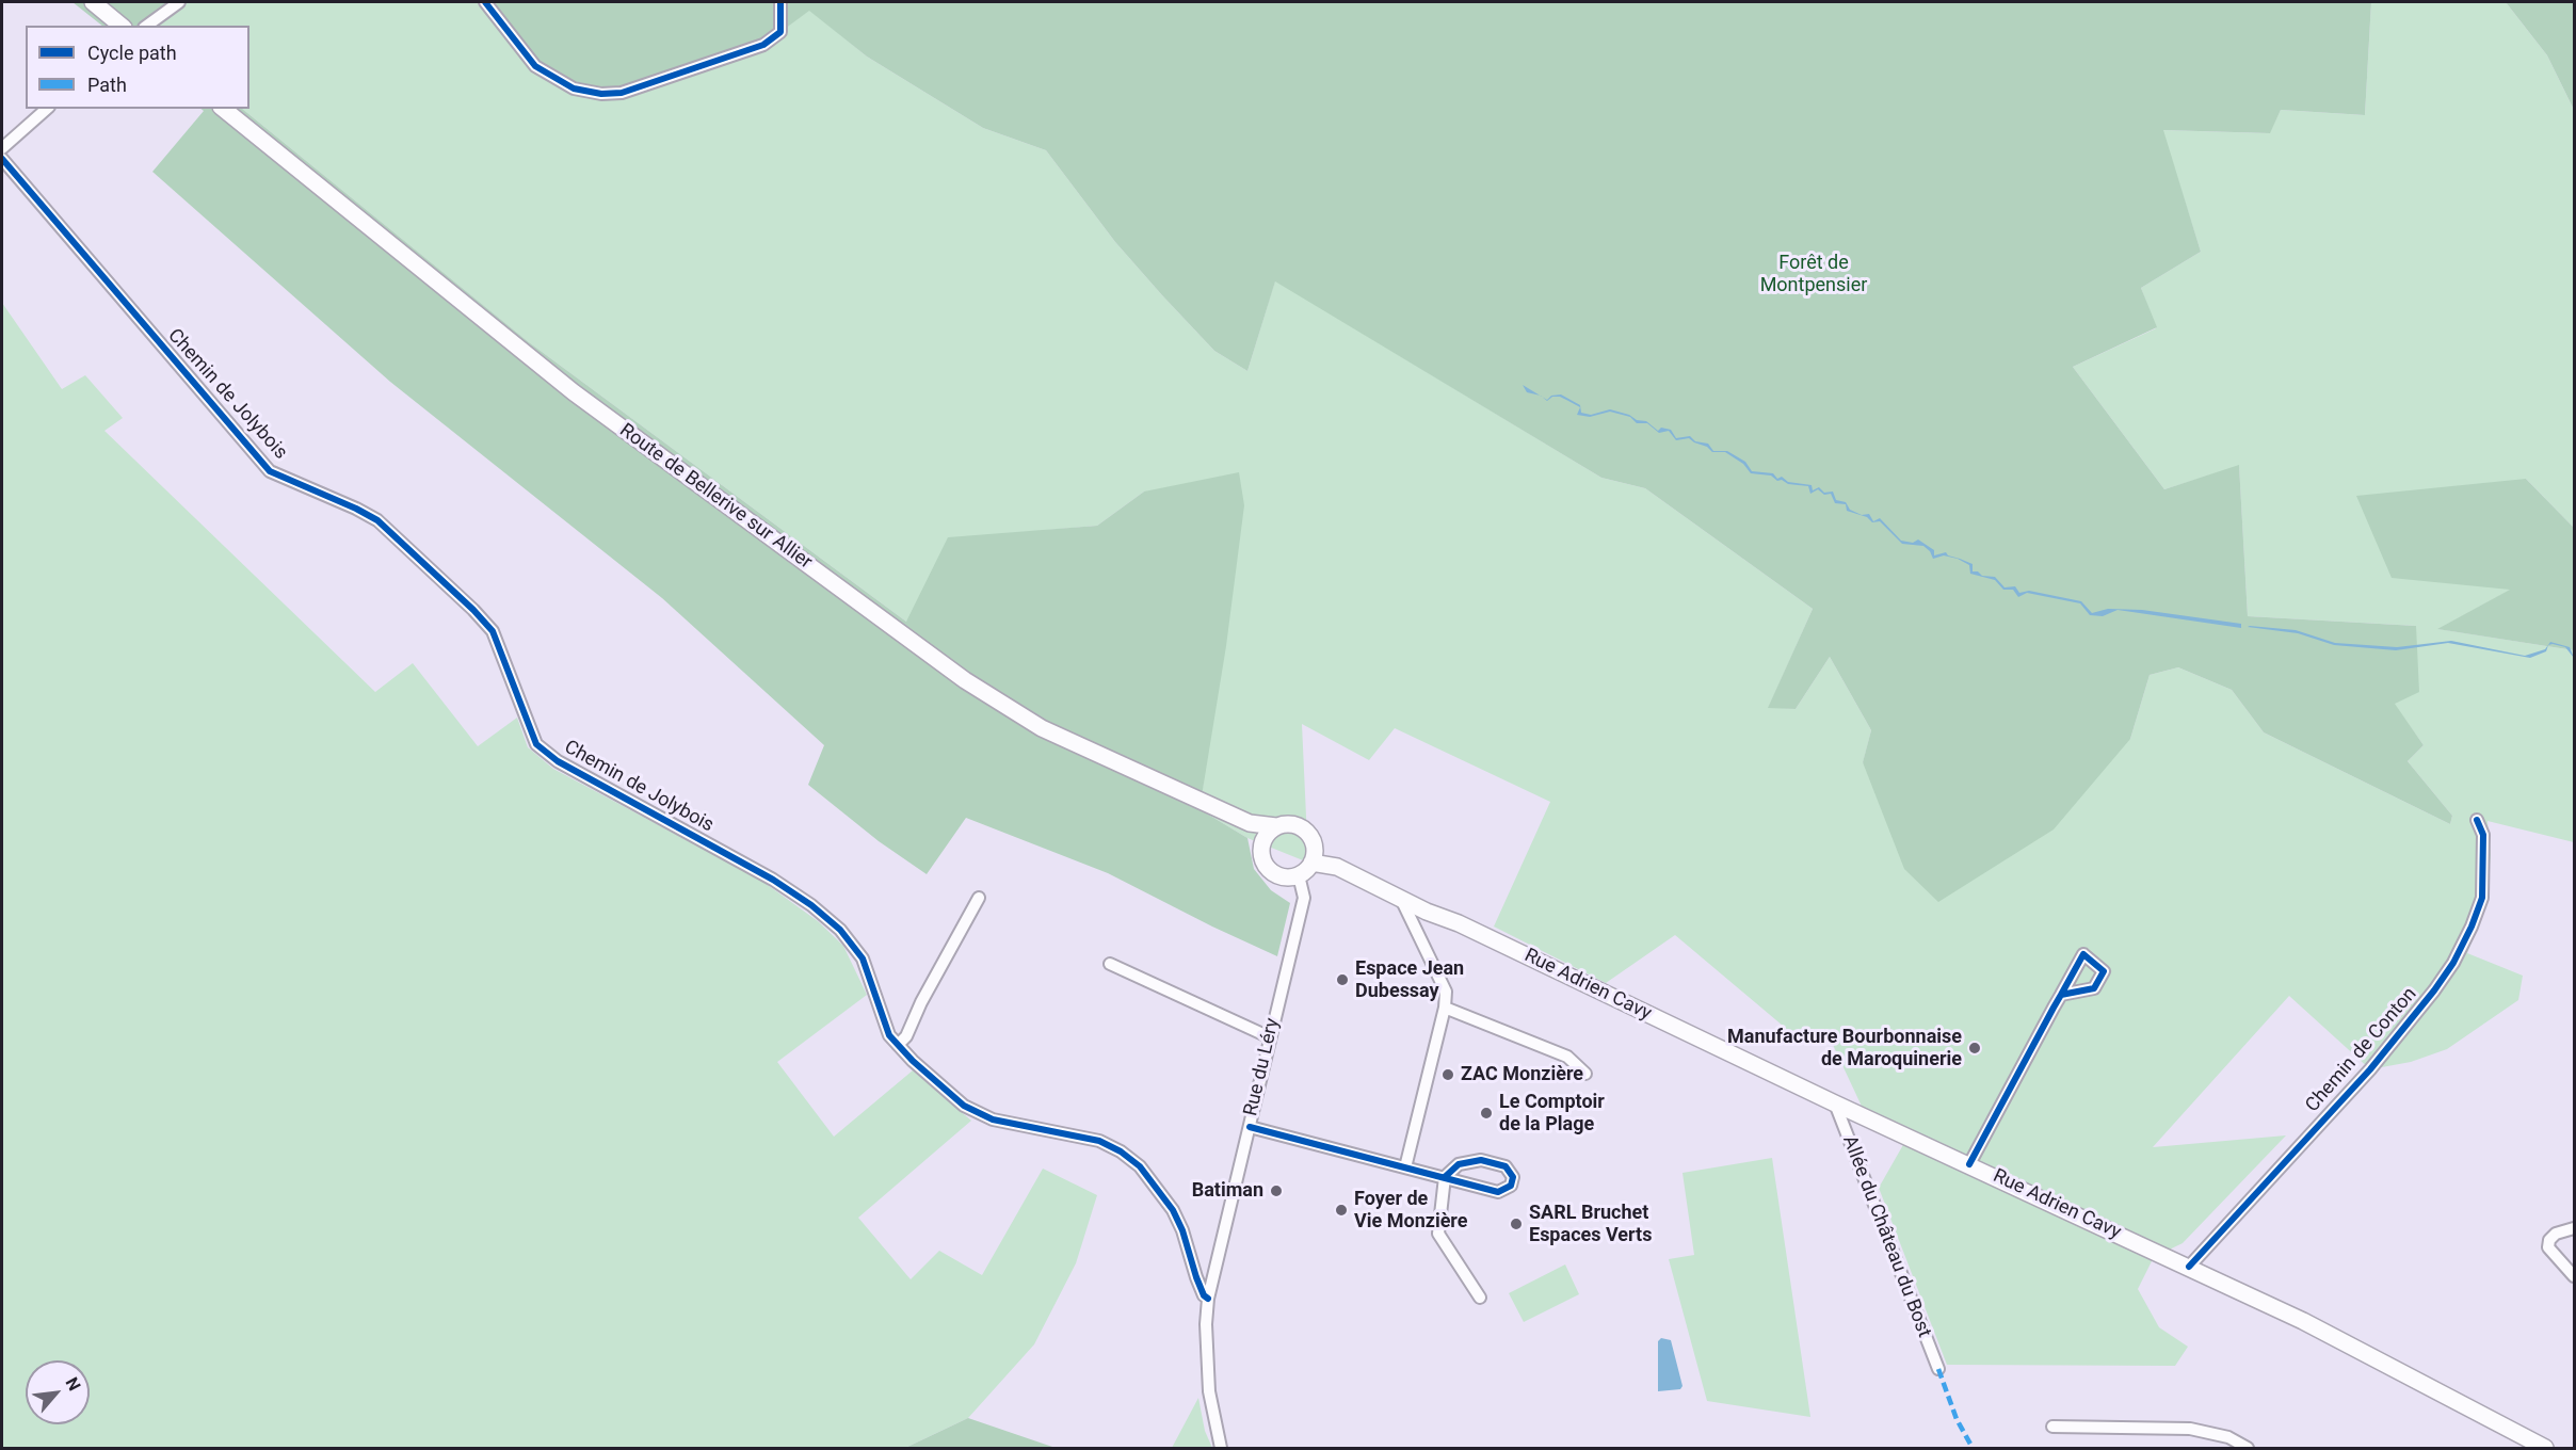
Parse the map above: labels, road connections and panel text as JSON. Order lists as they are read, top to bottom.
{
  "streets": {
    "main road": ["Route de Bellerive sur Allier", "Rue Adrien Cavy"],
    "street": [
      "Chemin de Jolybois",
      "Chemin de Conton",
      "Rue du Léry",
      "Allée du Château du Bost"
    ]
  },
  "crossings": [
    ["Chemin de Jolybois", "Rue du Léry"],
    ["Route de Bellerive sur Allier", "Rue Adrien Cavy"],
    ["Route de Bellerive sur Allier", "Rue du Léry"],
    ["Rue Adrien Cavy", "Chemin de Conton"],
    ["Rue Adrien Cavy", "Rue du Léry"],
    ["Rue Adrien Cavy", "Allée du Château du Bost"]
  ],
  "parks": ["Forêt de Montpensier"],
  "places": [
    "Espace Jean Dubessay",
    "Manufacture Bourbonnaise de Maroquinerie",
    "ZAC Monzière",
    "Le Comptoir de la Plage",
    "Batiman",
    "Foyer de Vie Monzière",
    "SARL Bruchet Espaces Verts"
  ],
  "legend": ["Cycle path", "Path"],
  "north": "top right"
}
